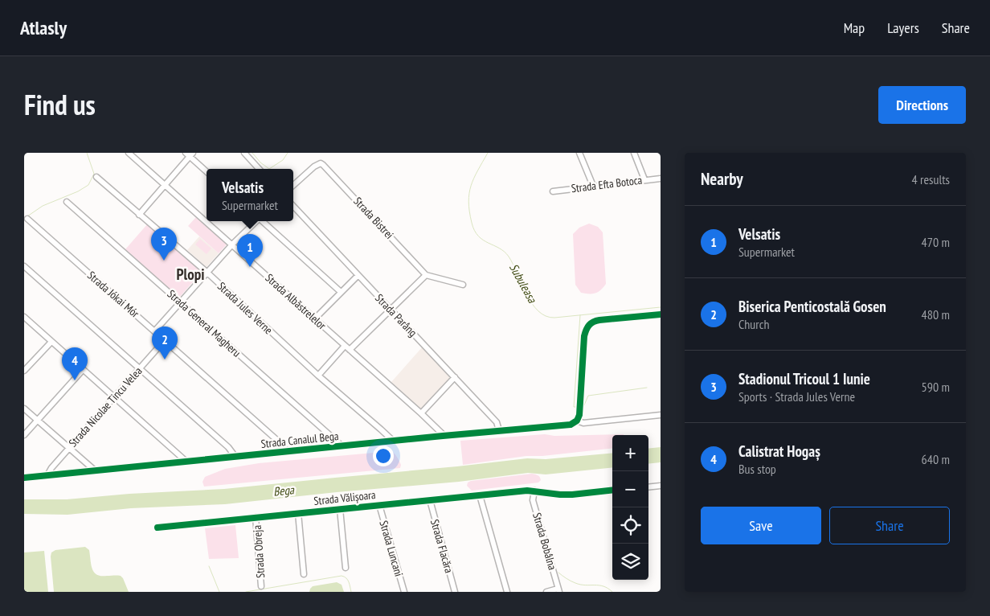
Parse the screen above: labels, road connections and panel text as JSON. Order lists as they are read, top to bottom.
{
  "streets": {
    "street": [
      "Strada Efta Botoca",
      "Strada Bistrei",
      "Strada Jókai Mór",
      "Strada Albăstrelelor",
      "Strada Jules Verne",
      "Strada Parâng",
      "Strada General Magheru",
      "Strada Nicolae Tincu Velea",
      "Strada Canalul Bega",
      "Strada Vălișoara",
      "Strada Bobâlna",
      "Strada Flacăra",
      "Strada Luncani",
      "Strada Obreja"
    ]
  },
  "crossings": [
    ["Strada Jókai Mór", "Strada Nicolae Tincu Velea"],
    ["Strada Jókai Mór", "Strada Canalul Bega"],
    ["Strada Albăstrelelor", "Strada Canalul Bega"],
    ["Strada Jules Verne", "Strada Canalul Bega"],
    ["Strada Parâng", "Strada Canalul Bega"],
    ["Strada General Magheru", "Strada Canalul Bega"],
    ["Strada Nicolae Tincu Velea", "Strada Canalul Bega"],
    ["Strada Vălișoara", "Strada Bobâlna"],
    ["Strada Vălișoara", "Strada Flacăra"],
    ["Strada Vălișoara", "Strada Luncani"],
    ["Strada Vălișoara", "Strada Obreja"]
  ],
  "districts": ["Plopi"],
  "water": ["Subuleasa", "Bega"],
  "page": {
    "header": "Atlasly",
    "nav": ["Map", "Layers", "Share"],
    "title": "Find us",
    "buttons": [
      "Directions",
      ["Save", "Share"]
    ],
    "heading": ["Nearby", "4 results"],
    "popup": ["Velsatis", "Supermarket"],
    "list": [
      {
        "mark": "1",
        "name": "Velsatis",
        "note": "Supermarket",
        "value": "470 m"
      },
      {
        "mark": "2",
        "name": "Biserica Penticostală Gosen",
        "note": "Church",
        "value": "480 m"
      },
      {
        "mark": "3",
        "name": "Stadionul Tricoul 1 Iunie",
        "note": "Sports · Strada Jules Verne",
        "value": "590 m"
      },
      {
        "mark": "4",
        "name": "Calistrat Hogaș",
        "note": "Bus stop",
        "value": "640 m"
      }
    ],
    "pins": [
      "3",
      "1",
      "2",
      "4"
    ],
    "map_buttons": ["+", "−"]
  }
}
